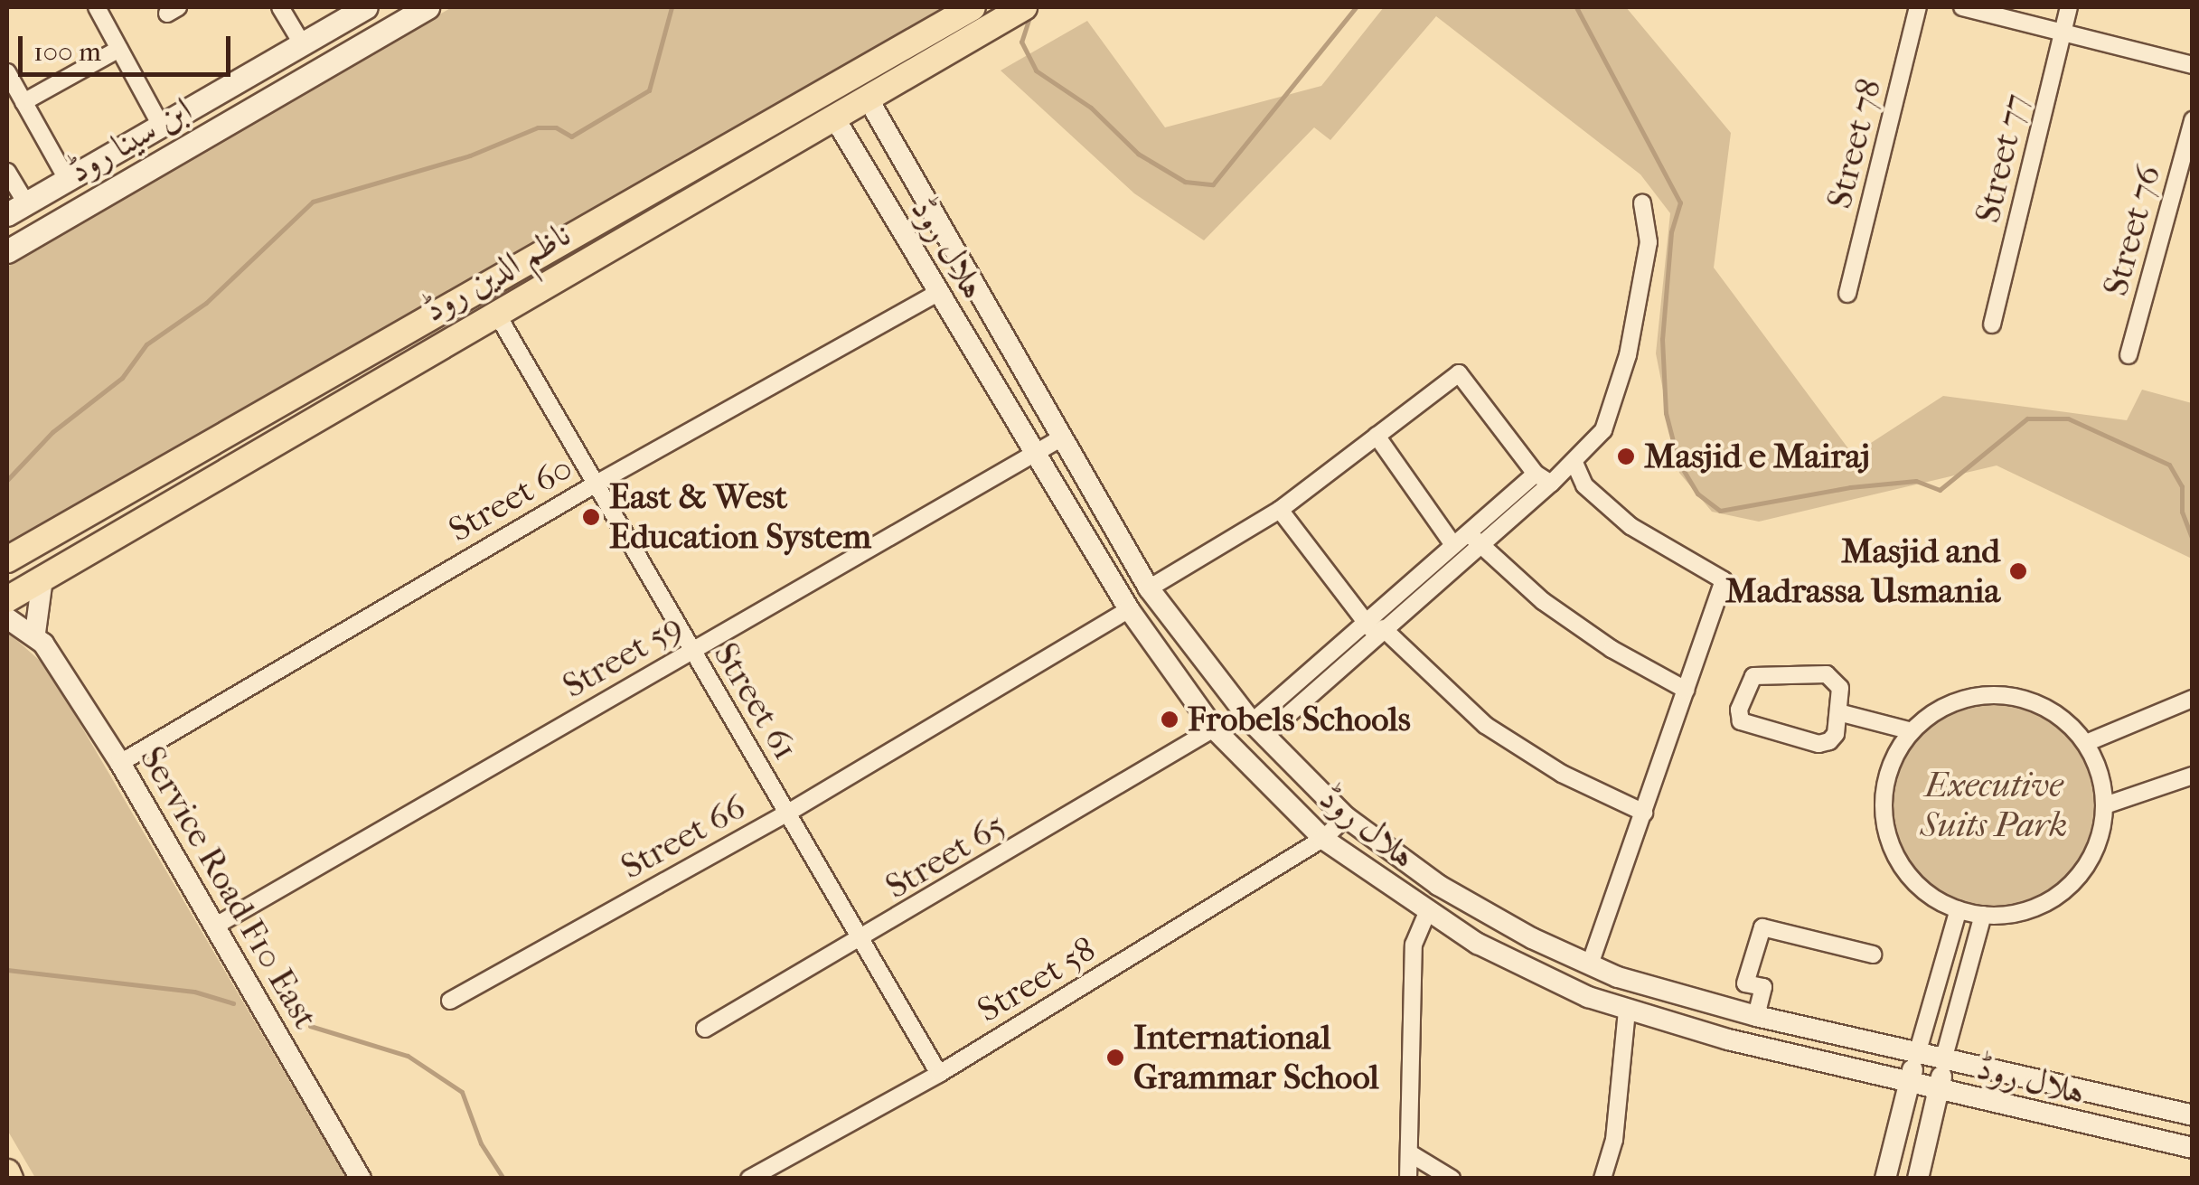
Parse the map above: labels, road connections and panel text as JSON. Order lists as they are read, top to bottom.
{
  "streets": {
    "main road": ["ابن سینا روڈ", "ناظم الدین روڈ"],
    "street": [
      "Street 78",
      "Street 77",
      "Street 76",
      "ہلال روڈ",
      "Street 60",
      "Street 59",
      "Street 61",
      "Street 66",
      "Street 65",
      "Service Road F10 East",
      "Street 58"
    ]
  },
  "crossings": [
    ["ہلال روڈ", "ناظم الدین روڈ"],
    ["ہلال روڈ", "Street 60"],
    ["ہلال روڈ", "Street 59"],
    ["ہلال روڈ", "Street 66"],
    ["ہلال روڈ", "Street 65"],
    ["ہلال روڈ", "Street 58"],
    ["ناظم الدین روڈ", "Street 61"],
    ["Street 60", "Street 61"],
    ["Street 60", "Service Road F10 East"],
    ["Street 59", "Street 61"],
    ["Street 59", "Service Road F10 East"],
    ["Street 61", "Street 66"],
    ["Street 61", "Street 65"],
    ["Street 61", "Street 58"]
  ],
  "parks": ["Executive Suits Park"],
  "places": [
    "Masjid e Mairaj",
    "East & West Education System",
    "Masjid and Madrassa Usmania",
    "Frobels Schools",
    "International Grammar School"
  ],
  "scale_bar": "100 m"
}
